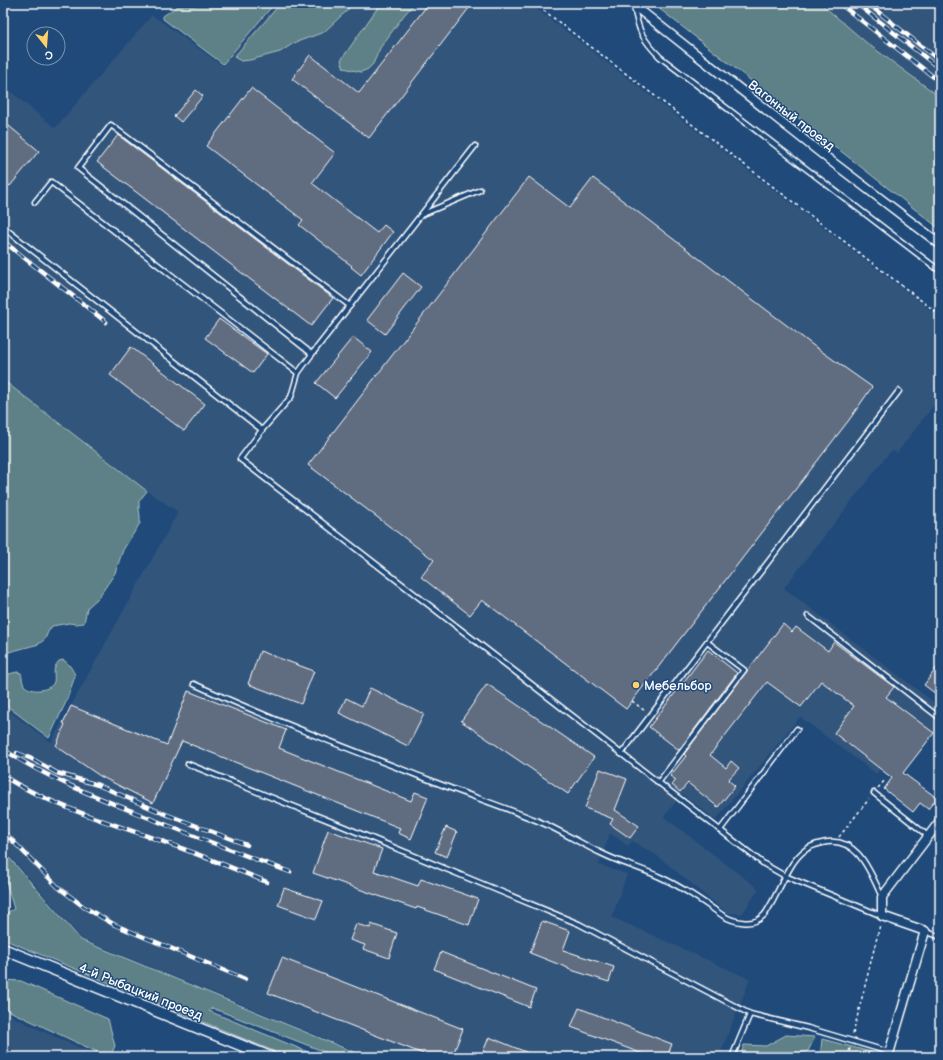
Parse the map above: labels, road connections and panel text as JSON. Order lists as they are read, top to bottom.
{
  "streets": {
    "street": ["Вагонный проезд", "4-й Рыбацкий проезд"]
  },
  "places": ["Мебельбор"],
  "north": "bottom"
}
